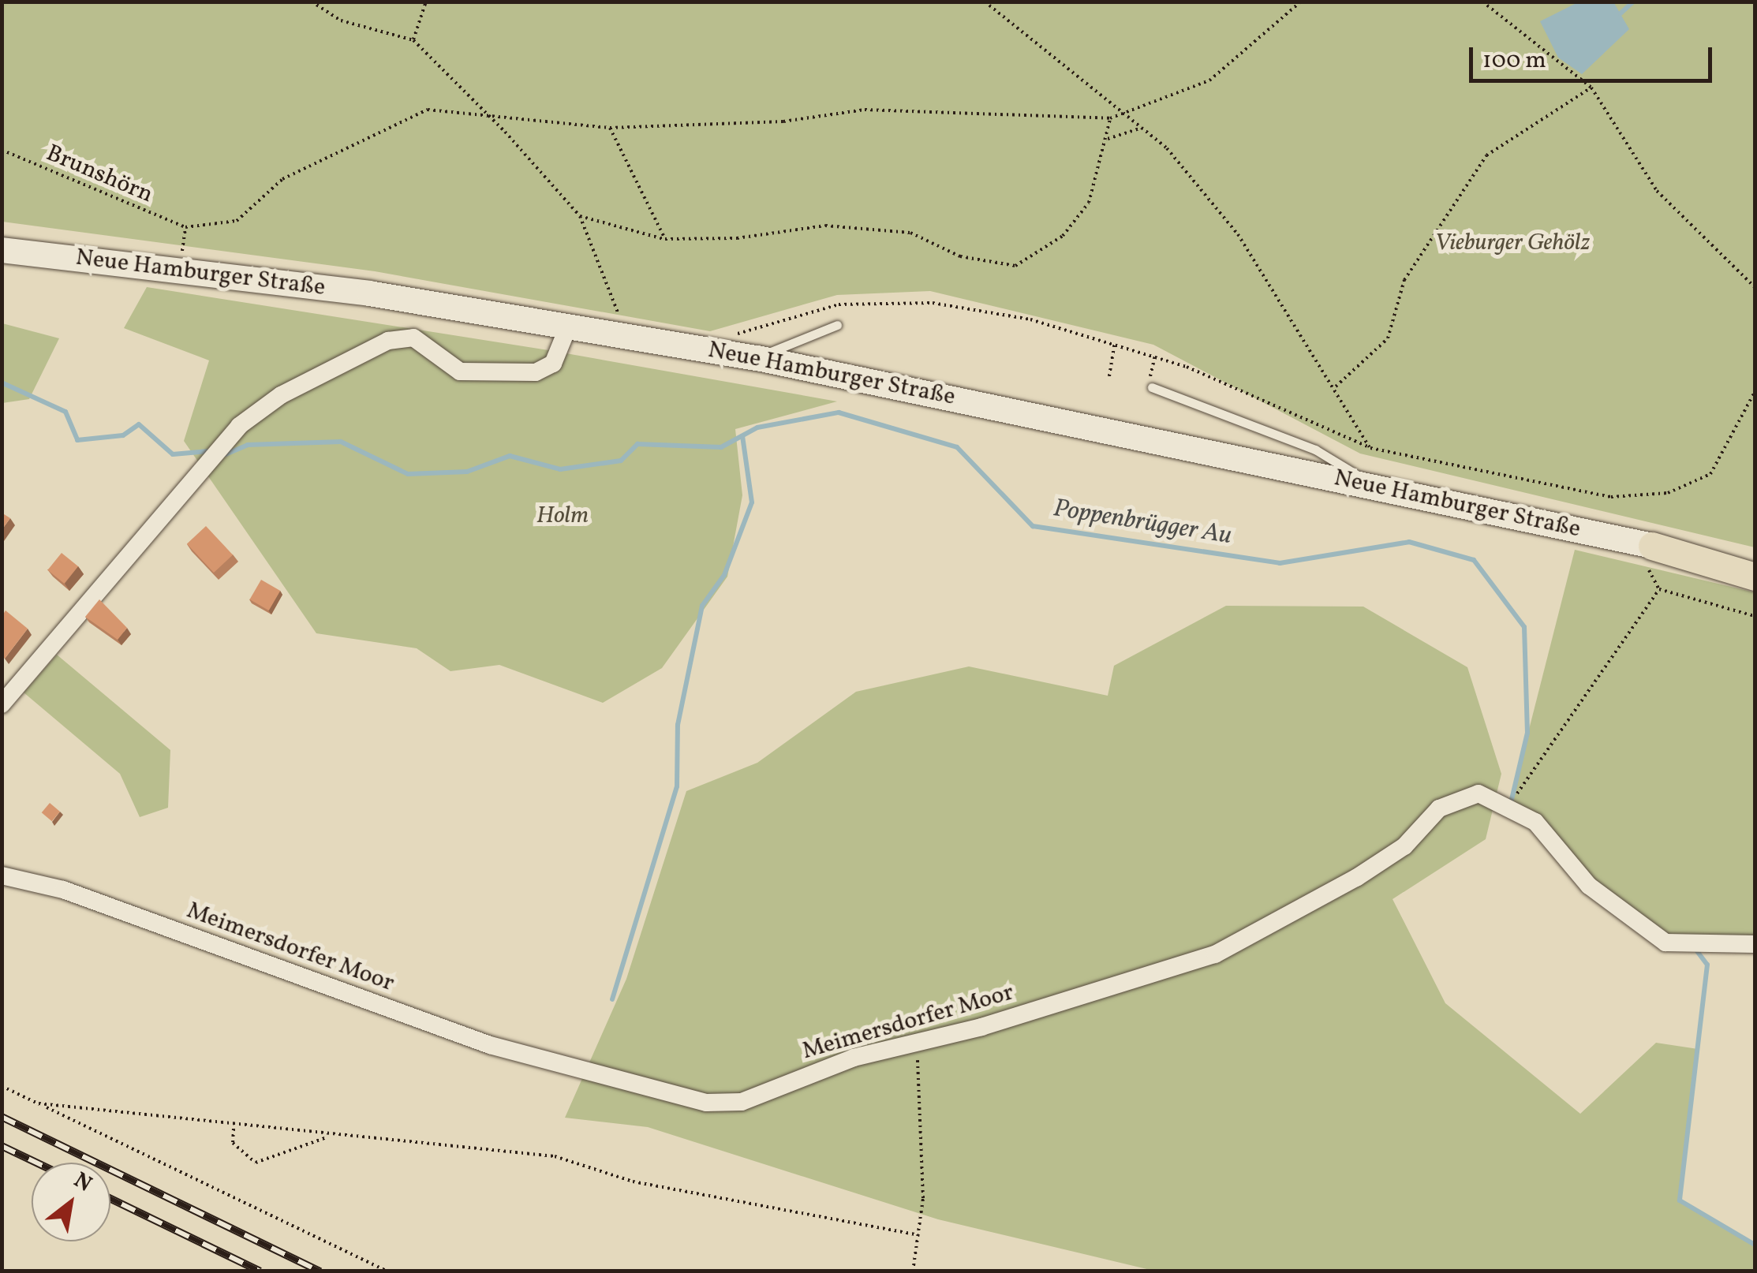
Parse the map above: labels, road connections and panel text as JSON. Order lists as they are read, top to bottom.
{
  "streets": {
    "main road": ["Neue Hamburger Straße"],
    "street": ["Meimersdorfer Moor"],
    "path": ["Brunshörn"]
  },
  "water": ["Poppenbrügger Au"],
  "parks": ["Vieburger Gehölz", "Holm"],
  "scale_bar": "100 m",
  "north": "top right"
}
